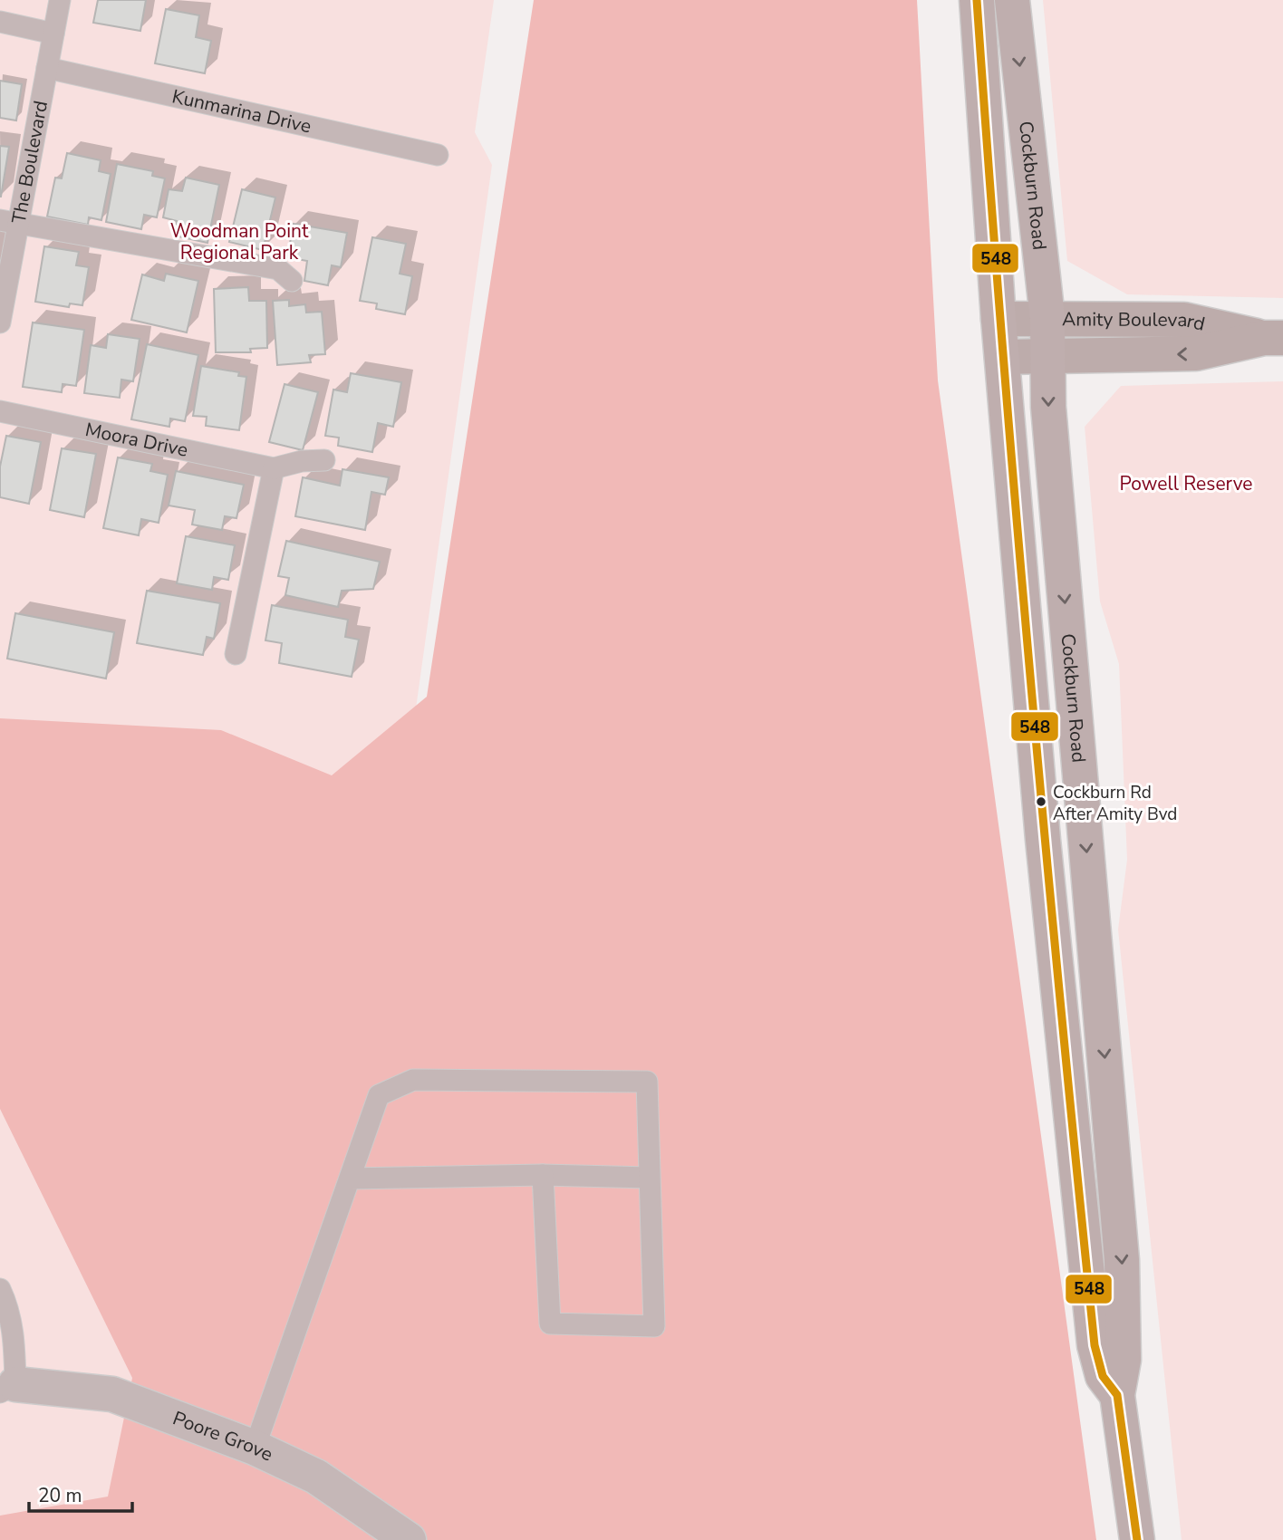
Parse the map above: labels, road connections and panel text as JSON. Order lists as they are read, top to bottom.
{
  "streets": {
    "main road": ["Cockburn Road"],
    "street": ["Amity Boulevard", "Poore Grove"],
    "lane": ["Kunmarina Drive", "The Boulevard", "Moora Drive"]
  },
  "crossings": [
    ["Kunmarina Drive", "The Boulevard"],
    ["Cockburn Road", "Amity Boulevard"]
  ],
  "parks": ["Woodman Point Regional Park", "Powell Reserve"],
  "places": ["Cockburn Rd After Amity Bvd"],
  "lines": ["transit line 548"],
  "scale_bar": "20 m"
}
